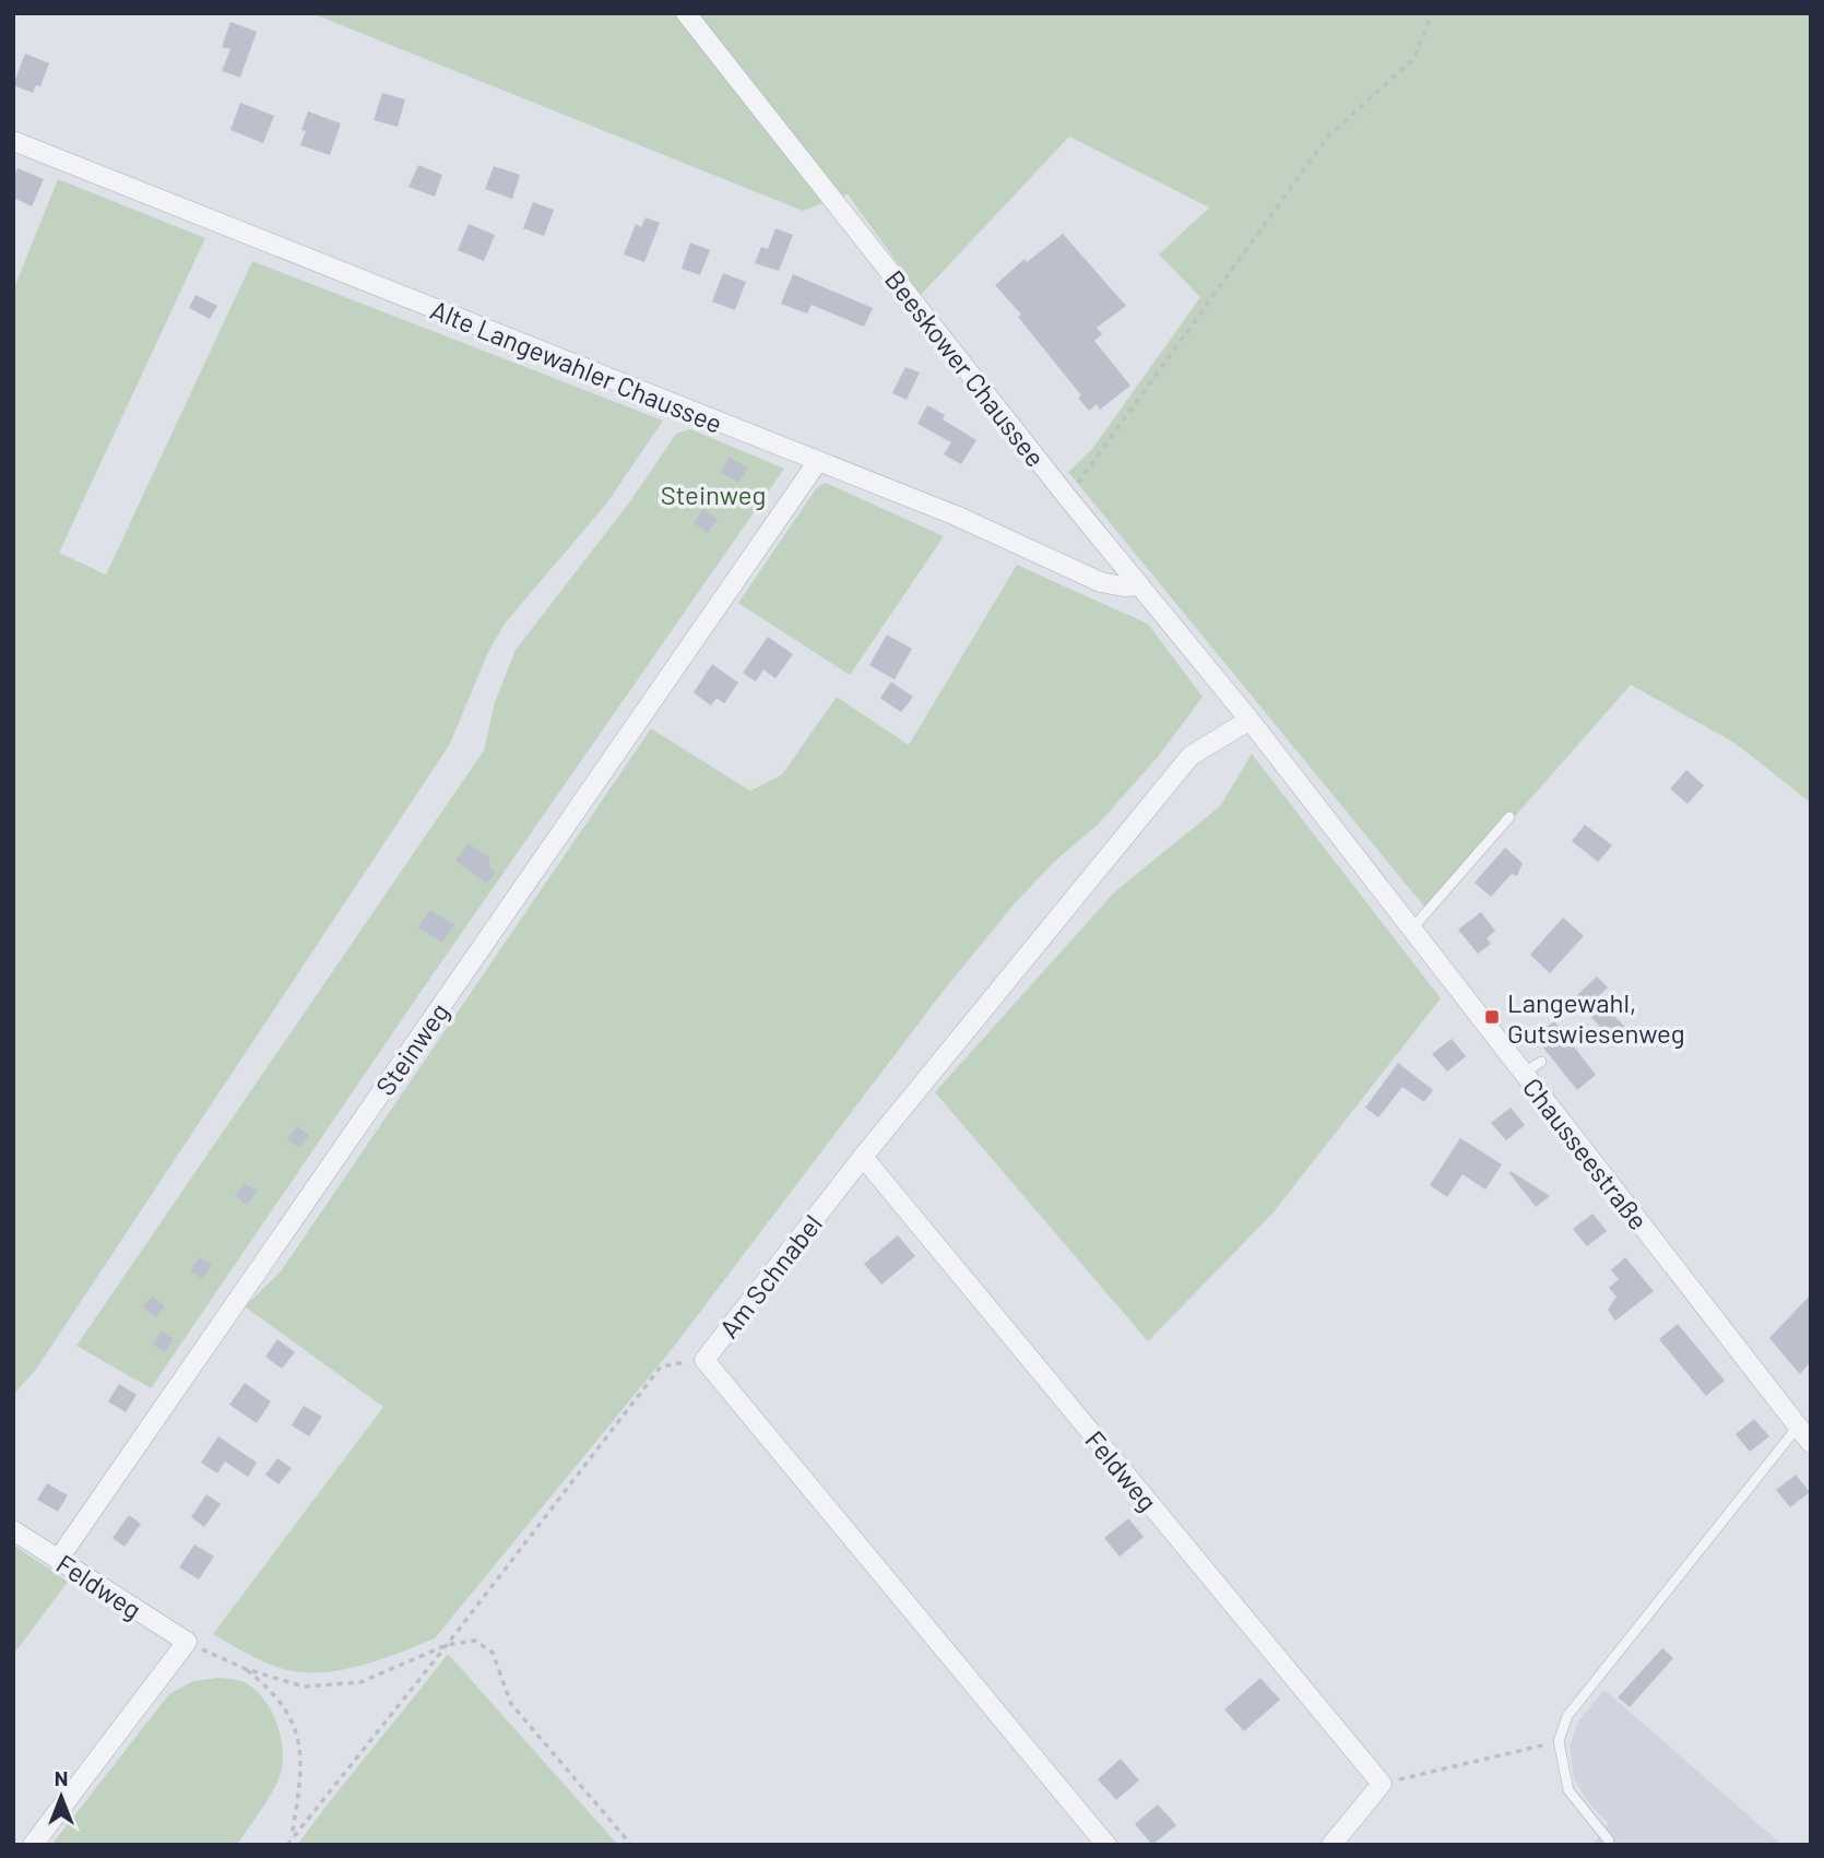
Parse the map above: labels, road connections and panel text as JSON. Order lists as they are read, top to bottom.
{
  "streets": {
    "street": [
      "Alte Langewahler Chaussee",
      "Beeskower Chaussee",
      "Steinweg",
      "Chausseestraße",
      "Am Schnabel",
      "Feldweg"
    ]
  },
  "crossings": [
    ["Alte Langewahler Chaussee", "Beeskower Chaussee"],
    ["Alte Langewahler Chaussee", "Steinweg"],
    ["Beeskower Chaussee", "Chausseestraße"],
    ["Beeskower Chaussee", "Am Schnabel"],
    ["Steinweg", "Feldweg"],
    ["Chausseestraße", "Am Schnabel"],
    ["Am Schnabel", "Feldweg"]
  ],
  "parks": ["Steinweg"],
  "places": {
    "transit": ["Langewahl, Gutswiesenweg"]
  },
  "north": "top"
}
